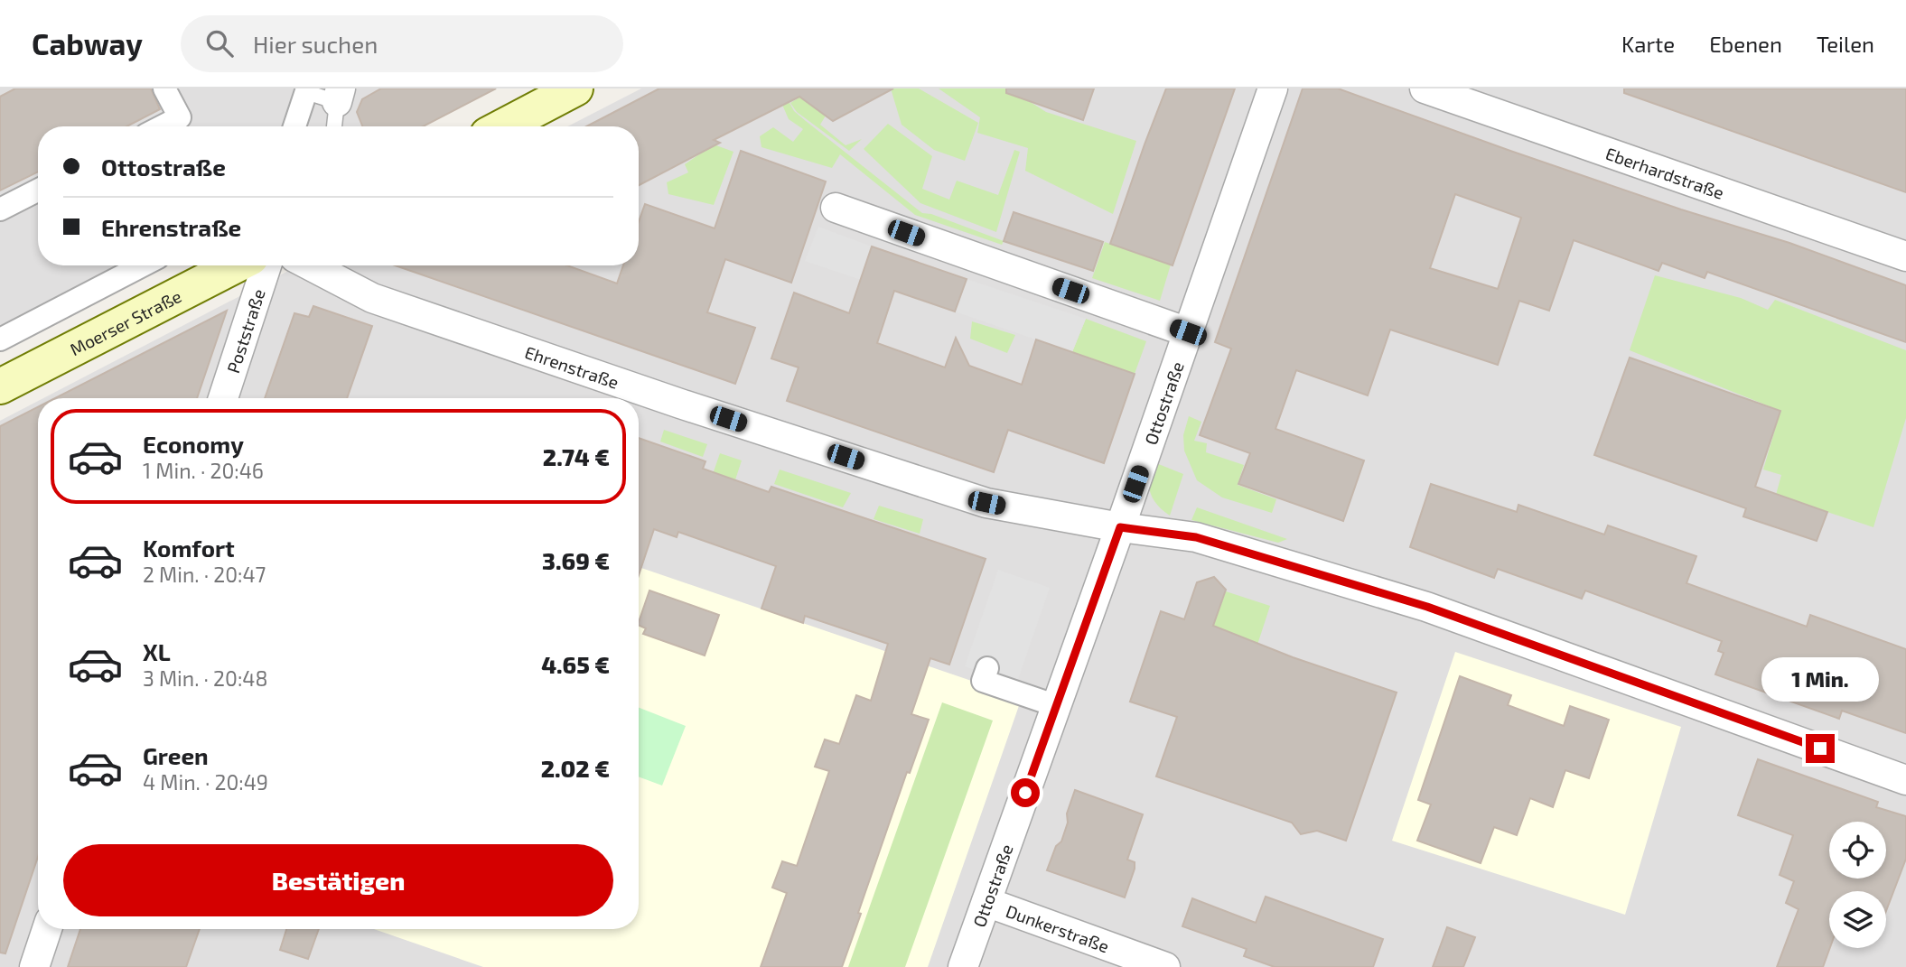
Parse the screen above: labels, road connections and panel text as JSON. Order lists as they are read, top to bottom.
{
  "streets": {
    "main road": ["Moerser Straße"],
    "street": [
      "Eberhardstraße",
      "Poststraße",
      "Ehrenstraße",
      "Ottostraße",
      "Dunkerstraße"
    ]
  },
  "crossings": [
    ["Ehrenstraße", "Ottostraße"],
    ["Ottostraße", "Dunkerstraße"]
  ],
  "page": {
    "header": "Cabway",
    "search": "Hier suchen",
    "nav": ["Karte", "Ebenen", "Teilen"],
    "banner": ["Ottostraße", "Ehrenstraße"],
    "list": [
      {
        "name": "Economy",
        "note": "1 Min. · 20:46",
        "value": "2.74 €"
      },
      {
        "name": "Komfort",
        "note": "2 Min. · 20:47",
        "value": "3.69 €"
      },
      {
        "name": "XL",
        "note": "3 Min. · 20:48",
        "value": "4.65 €"
      },
      {
        "name": "Green",
        "note": "4 Min. · 20:49",
        "value": "2.02 €"
      }
    ],
    "bubble": "1 Min.",
    "buttons": "Bestätigen"
  }
}
